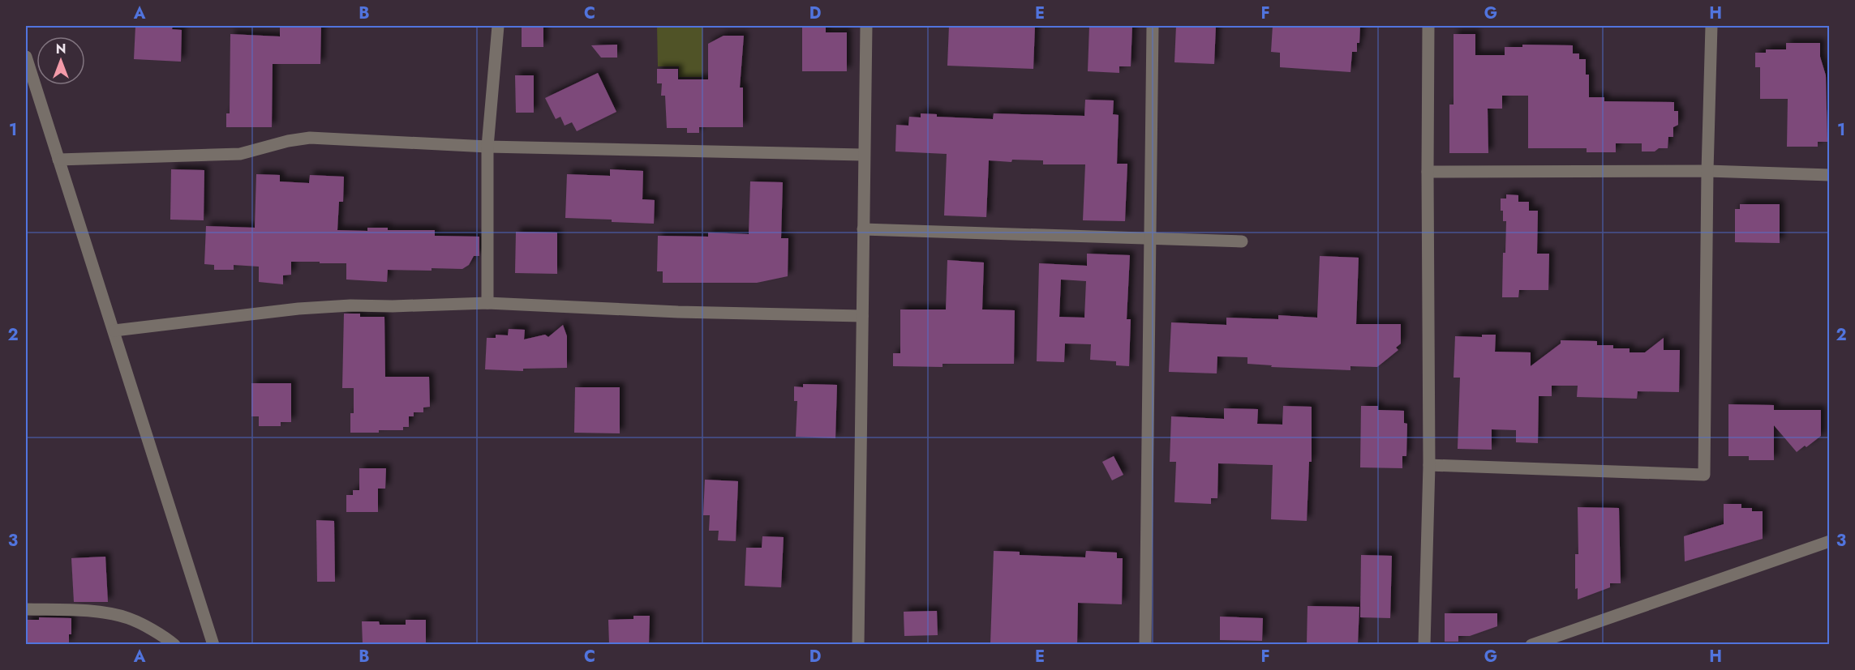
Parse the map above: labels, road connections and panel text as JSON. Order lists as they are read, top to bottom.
{
  "north": "top",
  "grid": {
    "columns": [
      "A",
      "B",
      "C",
      "D",
      "E",
      "F",
      "G",
      "H"
    ],
    "rows": ["1", "2", "3"]
  }
}
